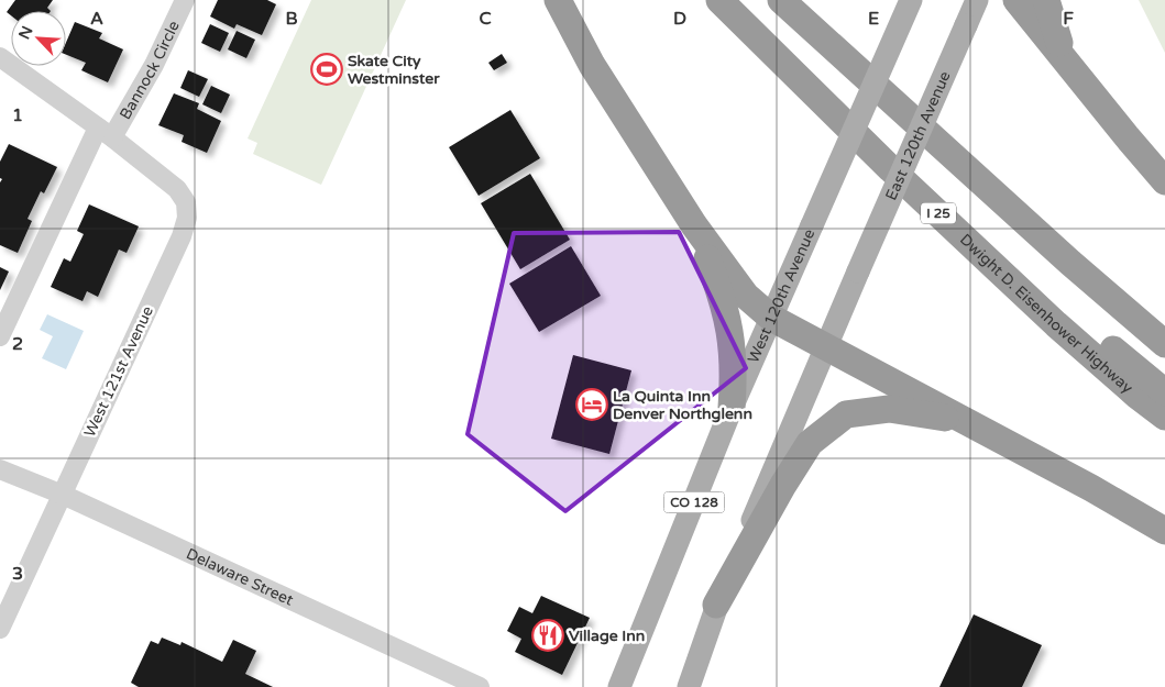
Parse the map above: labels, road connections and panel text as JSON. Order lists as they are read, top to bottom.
{
  "streets": {
    "highway": ["I 25", "Dwight D. Eisenhower Highway"],
    "main road": ["East 120th Avenue", "West 120th Avenue", "CO 128"],
    "street": ["Bannock Circle", "West 121st Avenue", "Delaware Street"]
  },
  "crossings": [
    ["Bannock Circle", "West 121st Avenue"],
    ["West 121st Avenue", "Delaware Street"]
  ],
  "places": {
    "sports": ["Skate City Westminster"],
    "hotel": ["La Quinta Inn Denver Northglenn"],
    "restaurant": ["Village Inn"]
  },
  "north": "top left",
  "grid": {
    "columns": [
      "A",
      "B",
      "C",
      "D",
      "E",
      "F"
    ],
    "rows": ["1", "2", "3"]
  }
}
